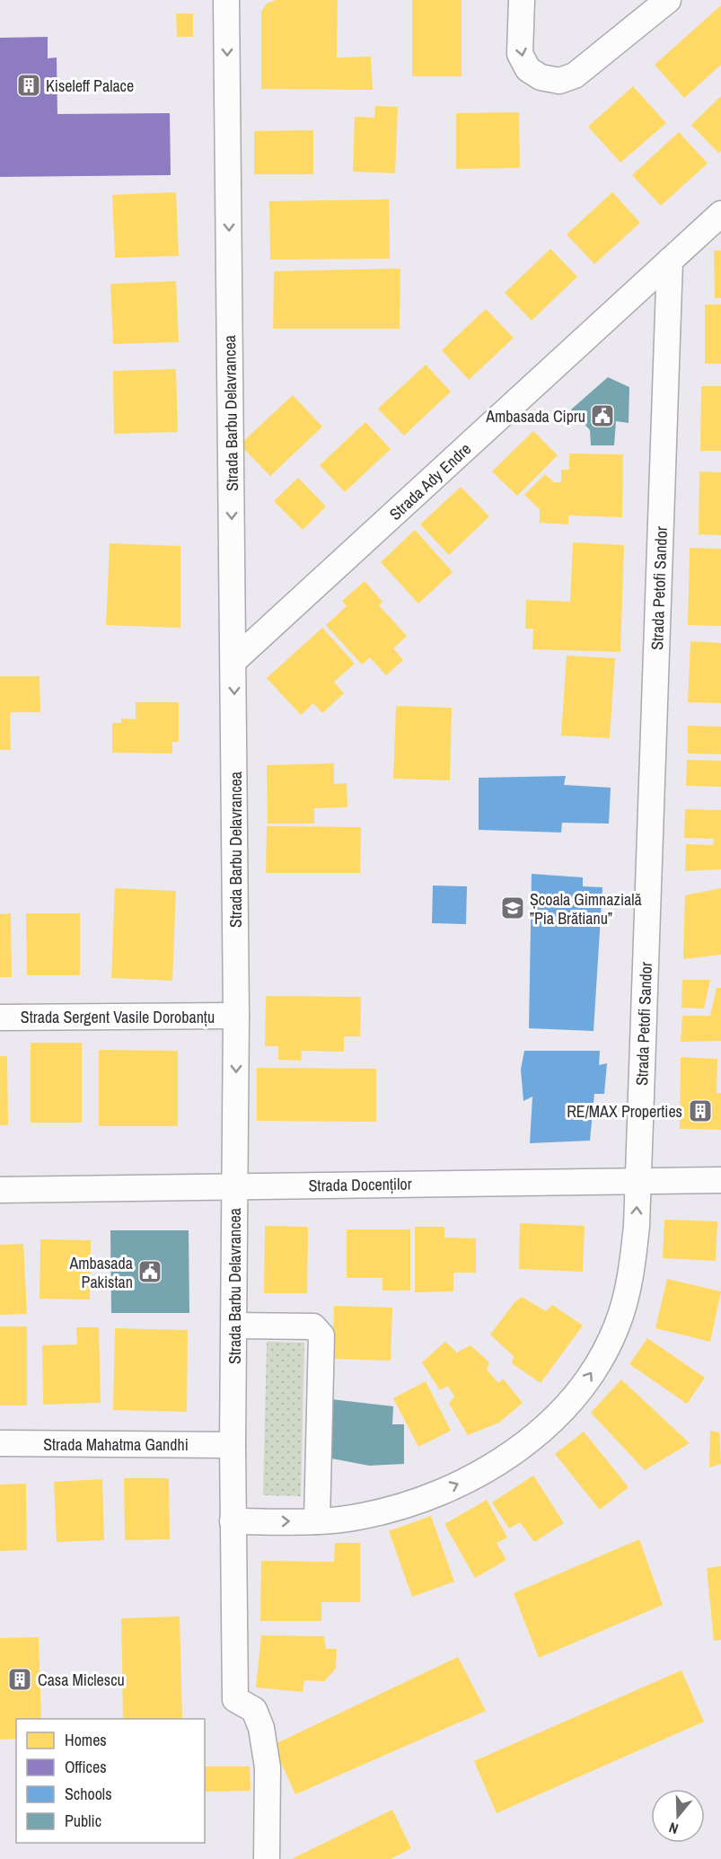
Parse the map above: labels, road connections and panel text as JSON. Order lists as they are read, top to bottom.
{
  "streets": {
    "street": [
      "Strada Barbu Delavrancea",
      "Strada Ady Endre",
      "Strada Petofi Sandor",
      "Strada Sergent Vasile Dorobanțu",
      "Strada Docenților",
      "Strada Mahatma Gandhi"
    ]
  },
  "crossings": [
    ["Strada Barbu Delavrancea", "Strada Ady Endre"],
    ["Strada Barbu Delavrancea", "Strada Petofi Sandor"],
    ["Strada Barbu Delavrancea", "Strada Sergent Vasile Dorobanțu"],
    ["Strada Barbu Delavrancea", "Strada Docenților"],
    ["Strada Barbu Delavrancea", "Strada Mahatma Gandhi"],
    ["Strada Ady Endre", "Strada Petofi Sandor"],
    ["Strada Petofi Sandor", "Strada Docenților"]
  ],
  "one_way": ["Strada Barbu Delavrancea"],
  "places": {
    "building": ["Kiseleff Palace", "RE/MAX Properties", "Casa Miclescu"],
    "public building": ["Ambasada Cipru", "Ambasada Pakistan"],
    "school or university": ["Școala Gimnazială ”Pia Brătianu”"]
  },
  "legend": [
    "Homes",
    "Offices",
    "Schools",
    "Public"
  ],
  "north": "bottom"
}
